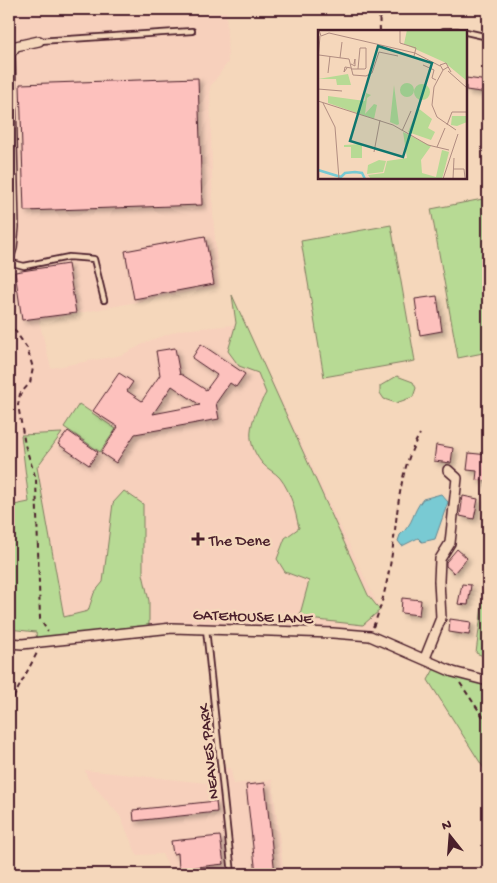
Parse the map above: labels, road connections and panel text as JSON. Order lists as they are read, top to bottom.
{
  "streets": {
    "street": ["GATEHOUSE LANE"],
    "lane": ["NEAVES PARK"]
  },
  "crossings": [
    ["GATEHOUSE LANE", "NEAVES PARK"]
  ],
  "places": {
    "health": ["The Dene"]
  },
  "north": "top"
}
